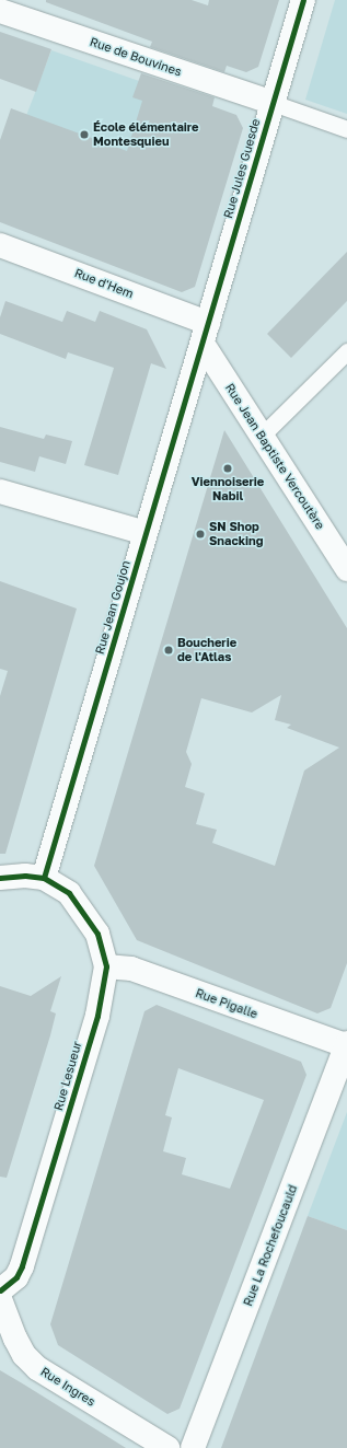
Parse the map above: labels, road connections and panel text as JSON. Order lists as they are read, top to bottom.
{
  "streets": {
    "street": [
      "Rue de Bouvines",
      "Rue Jules Guesde",
      "Rue d'Hem",
      "Rue Jean Baptiste Vercoutère",
      "Rue Jean Goujon",
      "Rue Pigalle",
      "Rue Lesueur",
      "Rue La Rochefoucauld",
      "Rue Ingres"
    ]
  },
  "crossings": [
    ["Rue de Bouvines", "Rue Jules Guesde"],
    ["Rue Jules Guesde", "Rue d'Hem"],
    ["Rue Jules Guesde", "Rue Jean Baptiste Vercoutère"],
    ["Rue Jules Guesde", "Rue Jean Goujon"],
    ["Rue d'Hem", "Rue Jean Baptiste Vercoutère"],
    ["Rue d'Hem", "Rue Jean Goujon"],
    ["Rue Jean Baptiste Vercoutère", "Rue Jean Goujon"],
    ["Rue Jean Goujon", "Rue Lesueur"],
    ["Rue Pigalle", "Rue Lesueur"],
    ["Rue Pigalle", "Rue La Rochefoucauld"]
  ],
  "places": [
    "École élémentaire Montesquieu",
    "Viennoiserie Nabil",
    "SN Shop Snacking",
    "Boucherie de l'Atlas"
  ]
}
